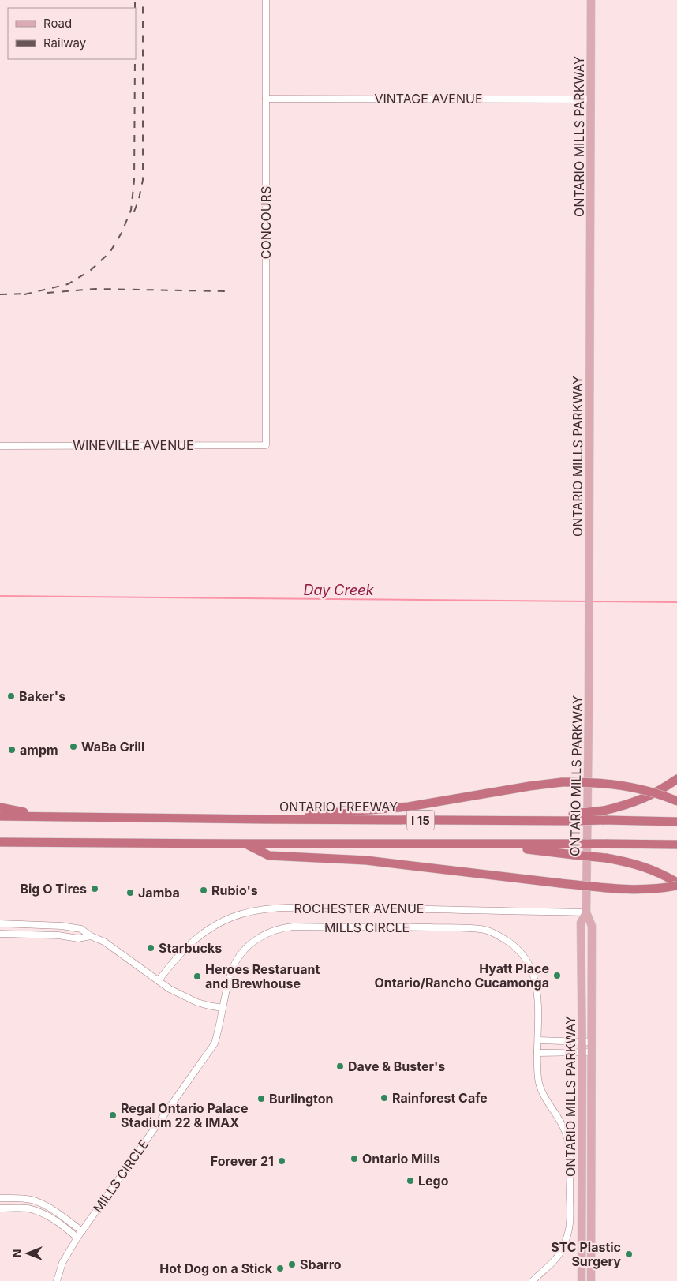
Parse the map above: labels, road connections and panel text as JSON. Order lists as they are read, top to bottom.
{
  "streets": {
    "highway": ["ONTARIO FREEWAY", "I 15"],
    "main road": ["ONTARIO MILLS PARKWAY"],
    "street": [
      "VINTAGE AVENUE",
      "CONCOURS",
      "WINEVILLE AVENUE",
      "ROCHESTER AVENUE",
      "MILLS CIRCLE"
    ]
  },
  "crossings": [
    ["VINTAGE AVENUE", "ONTARIO MILLS PARKWAY"],
    ["VINTAGE AVENUE", "CONCOURS"],
    ["ONTARIO MILLS PARKWAY", "ROCHESTER AVENUE"],
    ["CONCOURS", "WINEVILLE AVENUE"]
  ],
  "water": ["Day Creek"],
  "places": [
    "Baker's",
    "WaBa Grill",
    "ampm",
    "Big O Tires",
    "Rubio's",
    "Jamba",
    "Starbucks",
    "Hyatt Place Ontario/Rancho Cucamonga",
    "Heroes Restaruant and Brewhouse",
    "Dave & Buster's",
    "Rainforest Cafe",
    "Burlington",
    "Regal Ontario Palace Stadium 22 & IMAX",
    "Ontario Mills",
    "Forever 21",
    "Lego",
    "STC Plastic Surgery",
    "Sbarro",
    "Hot Dog on a Stick"
  ],
  "legend": ["Road", "Railway"],
  "north": "left"
}
